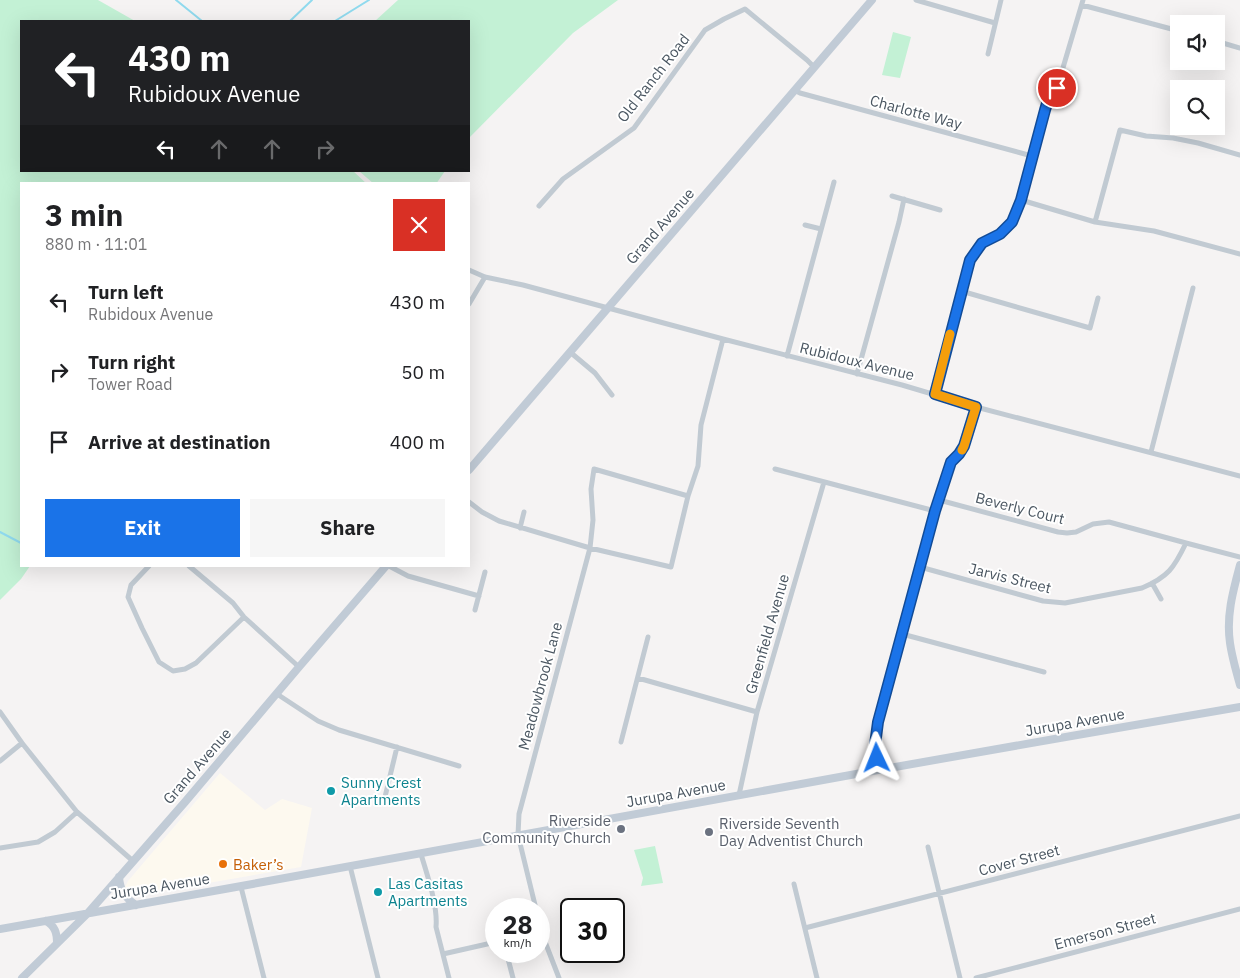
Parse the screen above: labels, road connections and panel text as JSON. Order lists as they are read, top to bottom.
{
  "streets": {
    "main road": ["Grand Avenue", "Jurupa Avenue"],
    "street": [
      "Old Ranch Road",
      "Charlotte Way",
      "Rubidoux Avenue",
      "Beverly Court",
      "Jarvis Street",
      "Greenfield Avenue",
      "Meadowbrook Lane",
      "Cover Street",
      "Emerson Street"
    ]
  },
  "crossings": [
    ["Old Ranch Road", "Grand Avenue"],
    ["Charlotte Way", "Grand Avenue"],
    ["Grand Avenue", "Rubidoux Avenue"],
    ["Grand Avenue", "Jurupa Avenue"],
    ["Beverly Court", "Jarvis Street"],
    ["Greenfield Avenue", "Jurupa Avenue"],
    ["Meadowbrook Lane", "Jurupa Avenue"]
  ],
  "places": [
    "Sunny Crest Apartments",
    "Riverside Community Church",
    "Riverside Seventh Day Adventist Church",
    "Baker’s",
    "Las Casitas Apartments"
  ],
  "page": {
    "turn": ["430 m", "Rubidoux Avenue"],
    "heading": ["3 min", "880 m · 11:01"],
    "list": [
      {
        "name": "Turn left",
        "note": "Rubidoux Avenue",
        "value": "430 m"
      },
      {
        "name": "Turn right",
        "note": "Tower Road",
        "value": "50 m"
      },
      {
        "name": "Arrive at destination",
        "value": "400 m"
      }
    ],
    "buttons": ["Exit", "Share"],
    "speed": "28 km/h",
    "limit": "30"
  }
}
